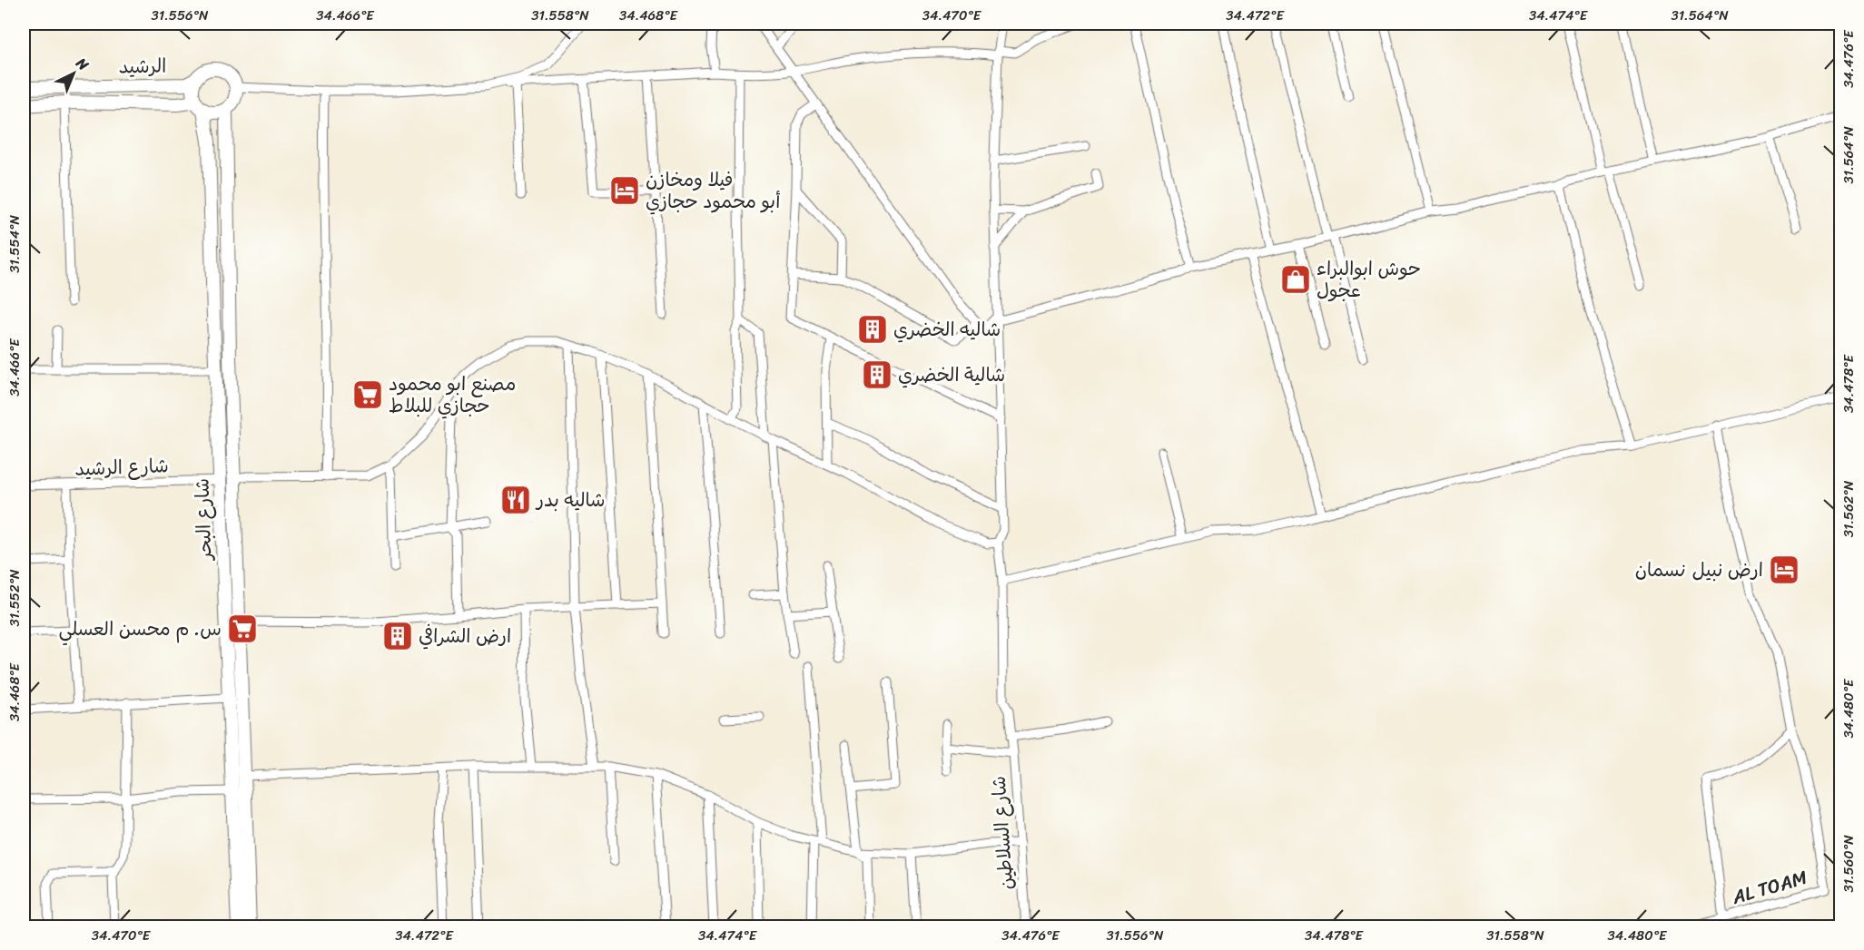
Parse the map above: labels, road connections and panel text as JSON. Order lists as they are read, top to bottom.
{
  "streets": {
    "main road": ["الرشيد", "شارع البحر"],
    "street": ["شارع الرشيد", "شارع السلاطين", "AL TOAM"]
  },
  "crossings": [
    ["الرشيد", "شارع البحر"],
    ["شارع الرشيد", "شارع البحر"]
  ],
  "places": {
    "hotel": ["فيلا ومخازن أبو محمود حجازي", "ارض نبيل نسمان"],
    "shop": ["حوش ابوالبراء عجول"],
    "building": ["شاليه الخضري", "شالية الخضري", "ارض الشرافي"],
    "supermarket": ["مصنع ابو محمود حجازي للبلاط", "س. م محسن العسلي"],
    "restaurant": ["شاليه بدر"]
  },
  "north": "top right",
  "coordinates": [
    "31.556°N",
    "34.466°E",
    "31.558°N",
    "34.468°E",
    "34.470°E",
    "34.472°E",
    "34.474°E",
    "31.564°N",
    "34.476°E",
    "31.554°N",
    "34.478°E",
    "31.562°N",
    "31.552°N",
    "34.480°E",
    "31.560°N"
  ]
}
